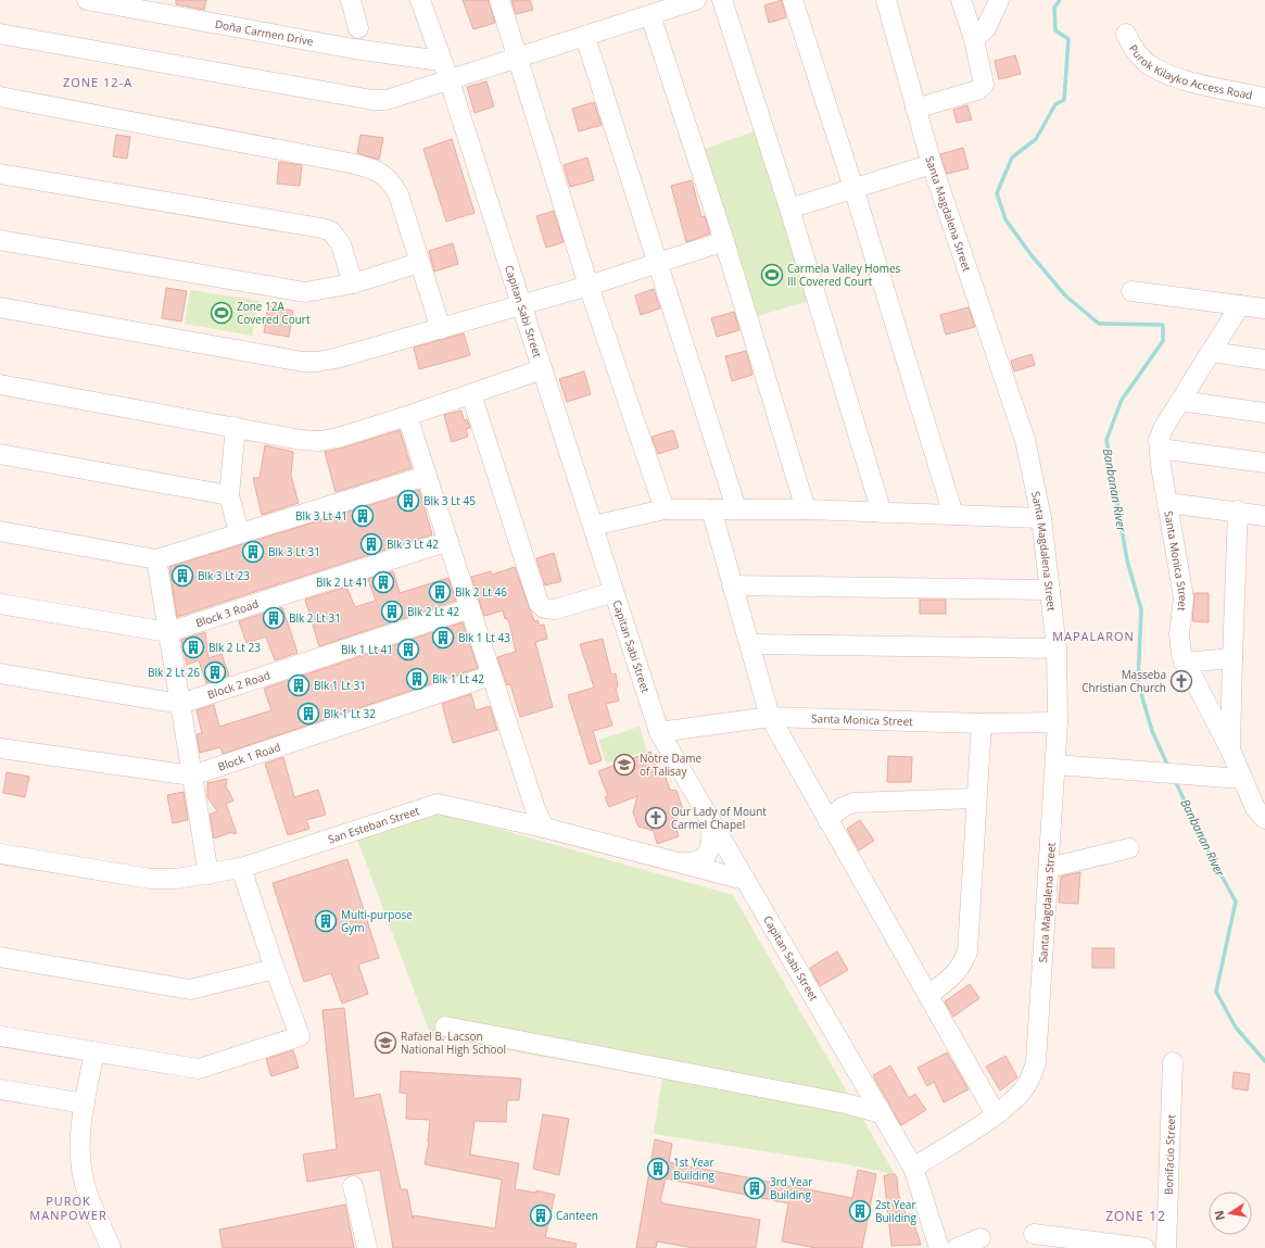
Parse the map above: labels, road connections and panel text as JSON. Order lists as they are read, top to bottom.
{
  "streets": {
    "street": [
      "Doña Carmen Drive",
      "Purok Kilayko Access Road",
      "Santa Magdalena Street",
      "Capitan Sabi Street",
      "Santa Monica Street",
      "Block 3 Road",
      "Block 2 Road",
      "Block 1 Road",
      "San Esteban Street",
      "Bonifacio Street"
    ]
  },
  "crossings": [
    ["Doña Carmen Drive", "Capitan Sabi Street"],
    ["Santa Magdalena Street", "Capitan Sabi Street"],
    ["Santa Magdalena Street", "Santa Monica Street"],
    ["Capitan Sabi Street", "Santa Monica Street"],
    ["Capitan Sabi Street", "San Esteban Street"]
  ],
  "districts": [
    "ZONE 12-A",
    "MAPALARON",
    "PUROK MANPOWER",
    "ZONE 12"
  ],
  "water": ["Banbanan River"],
  "places": {
    "sports": ["Carmela Valley Homes III Covered Court", "Zone 12A Covered Court"],
    "building": [
      "Blk 3 Lt 45",
      "Blk 3 Lt 41",
      "Blk 3 Lt 42",
      "Blk 3 Lt 31",
      "Blk 3 Lt 23",
      "Blk 2 Lt 41",
      "Blk 2 Lt 46",
      "Blk 2 Lt 42",
      "Blk 2 Lt 31",
      "Blk 1 Lt 43",
      "Blk 2 Lt 23",
      "Blk 1 Lt 41",
      "Blk 2 Lt 26",
      "Blk 1 Lt 42",
      "Blk 1 Lt 31",
      "Blk 1 Lt 32",
      "Multi-purpose Gym",
      "1st Year Building",
      "3rd Year Building",
      "2st Year Building",
      "Canteen"
    ],
    "church": ["Masseba Christian Church", "Our Lady of Mount Carmel Chapel"],
    "school or university": ["Notre Dame of Talisay", "Rafael B. Lacson National High School"]
  },
  "north": "left"
}
